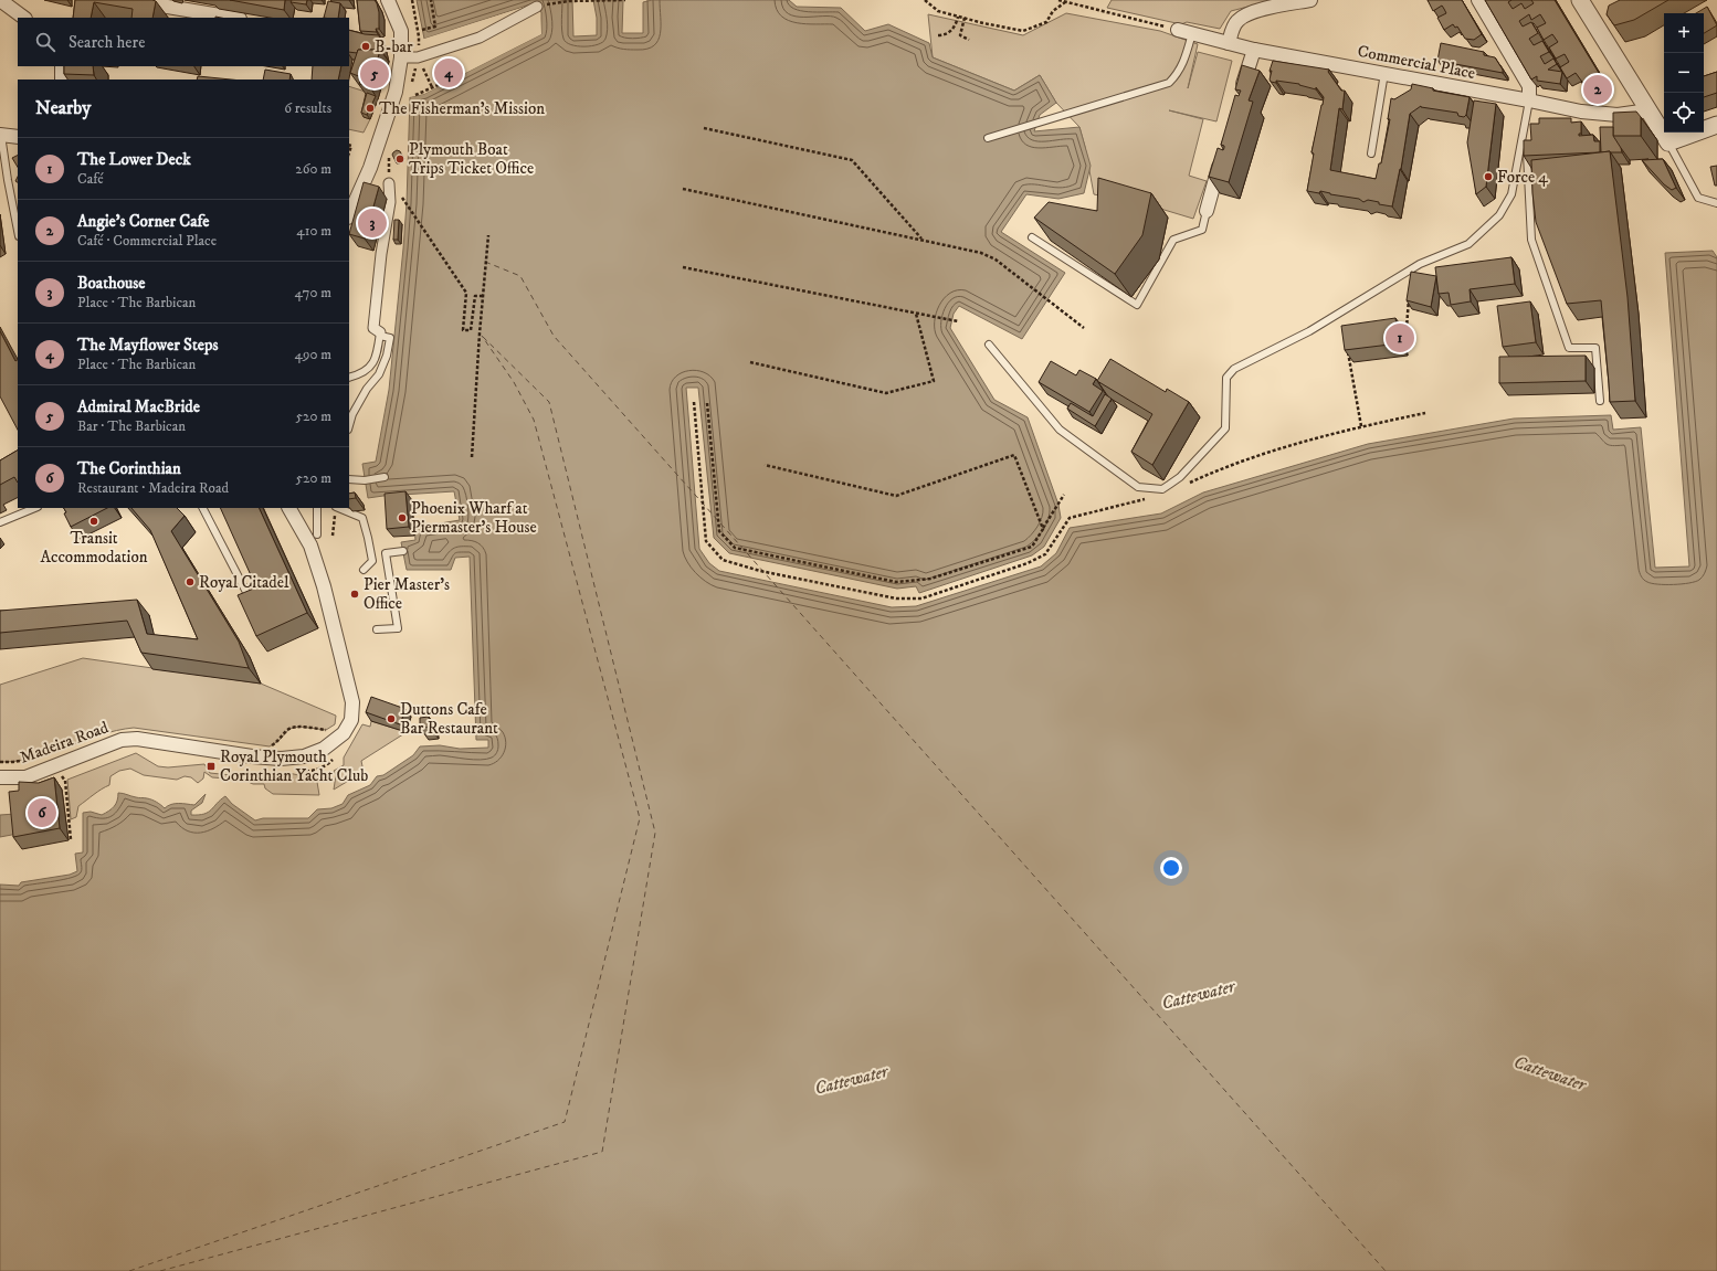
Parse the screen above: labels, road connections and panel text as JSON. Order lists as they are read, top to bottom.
{
  "streets": {
    "street": ["Commercial Place", "Madeira Road"]
  },
  "water": ["Cattewater"],
  "places": {
    "other": [
      "B-bar",
      "The Fisherman's Mission",
      "Plymouth Boat Trips Ticket Office",
      "Force 4",
      "Phoenix Wharf at Piermaster's House",
      "Transit Accommodation",
      "Royal Citadel",
      "Pier Master's Office",
      "Duttons Cafe Bar Restaurant"
    ],
    "transit": ["Royal Plymouth Corinthian Yacht Club"]
  },
  "page": {
    "map_buttons": ["+", "−"],
    "search": "Search here",
    "pins": [
      "4",
      "5",
      "2",
      "3",
      "1",
      "6"
    ],
    "heading": ["Nearby", "6 results"],
    "list": [
      {
        "mark": "1",
        "name": "The Lower Deck",
        "note": "Café",
        "value": "260 m"
      },
      {
        "mark": "2",
        "name": "Angie's Corner Cafe",
        "note": "Café · Commercial Place",
        "value": "410 m"
      },
      {
        "mark": "3",
        "name": "Boathouse",
        "note": "Place · The Barbican",
        "value": "470 m"
      },
      {
        "mark": "4",
        "name": "The Mayflower Steps",
        "note": "Place · The Barbican",
        "value": "490 m"
      },
      {
        "mark": "5",
        "name": "Admiral MacBride",
        "note": "Bar · The Barbican",
        "value": "520 m"
      },
      {
        "mark": "6",
        "name": "The Corinthian",
        "note": "Restaurant · Madeira Road",
        "value": "520 m"
      }
    ]
  }
}
